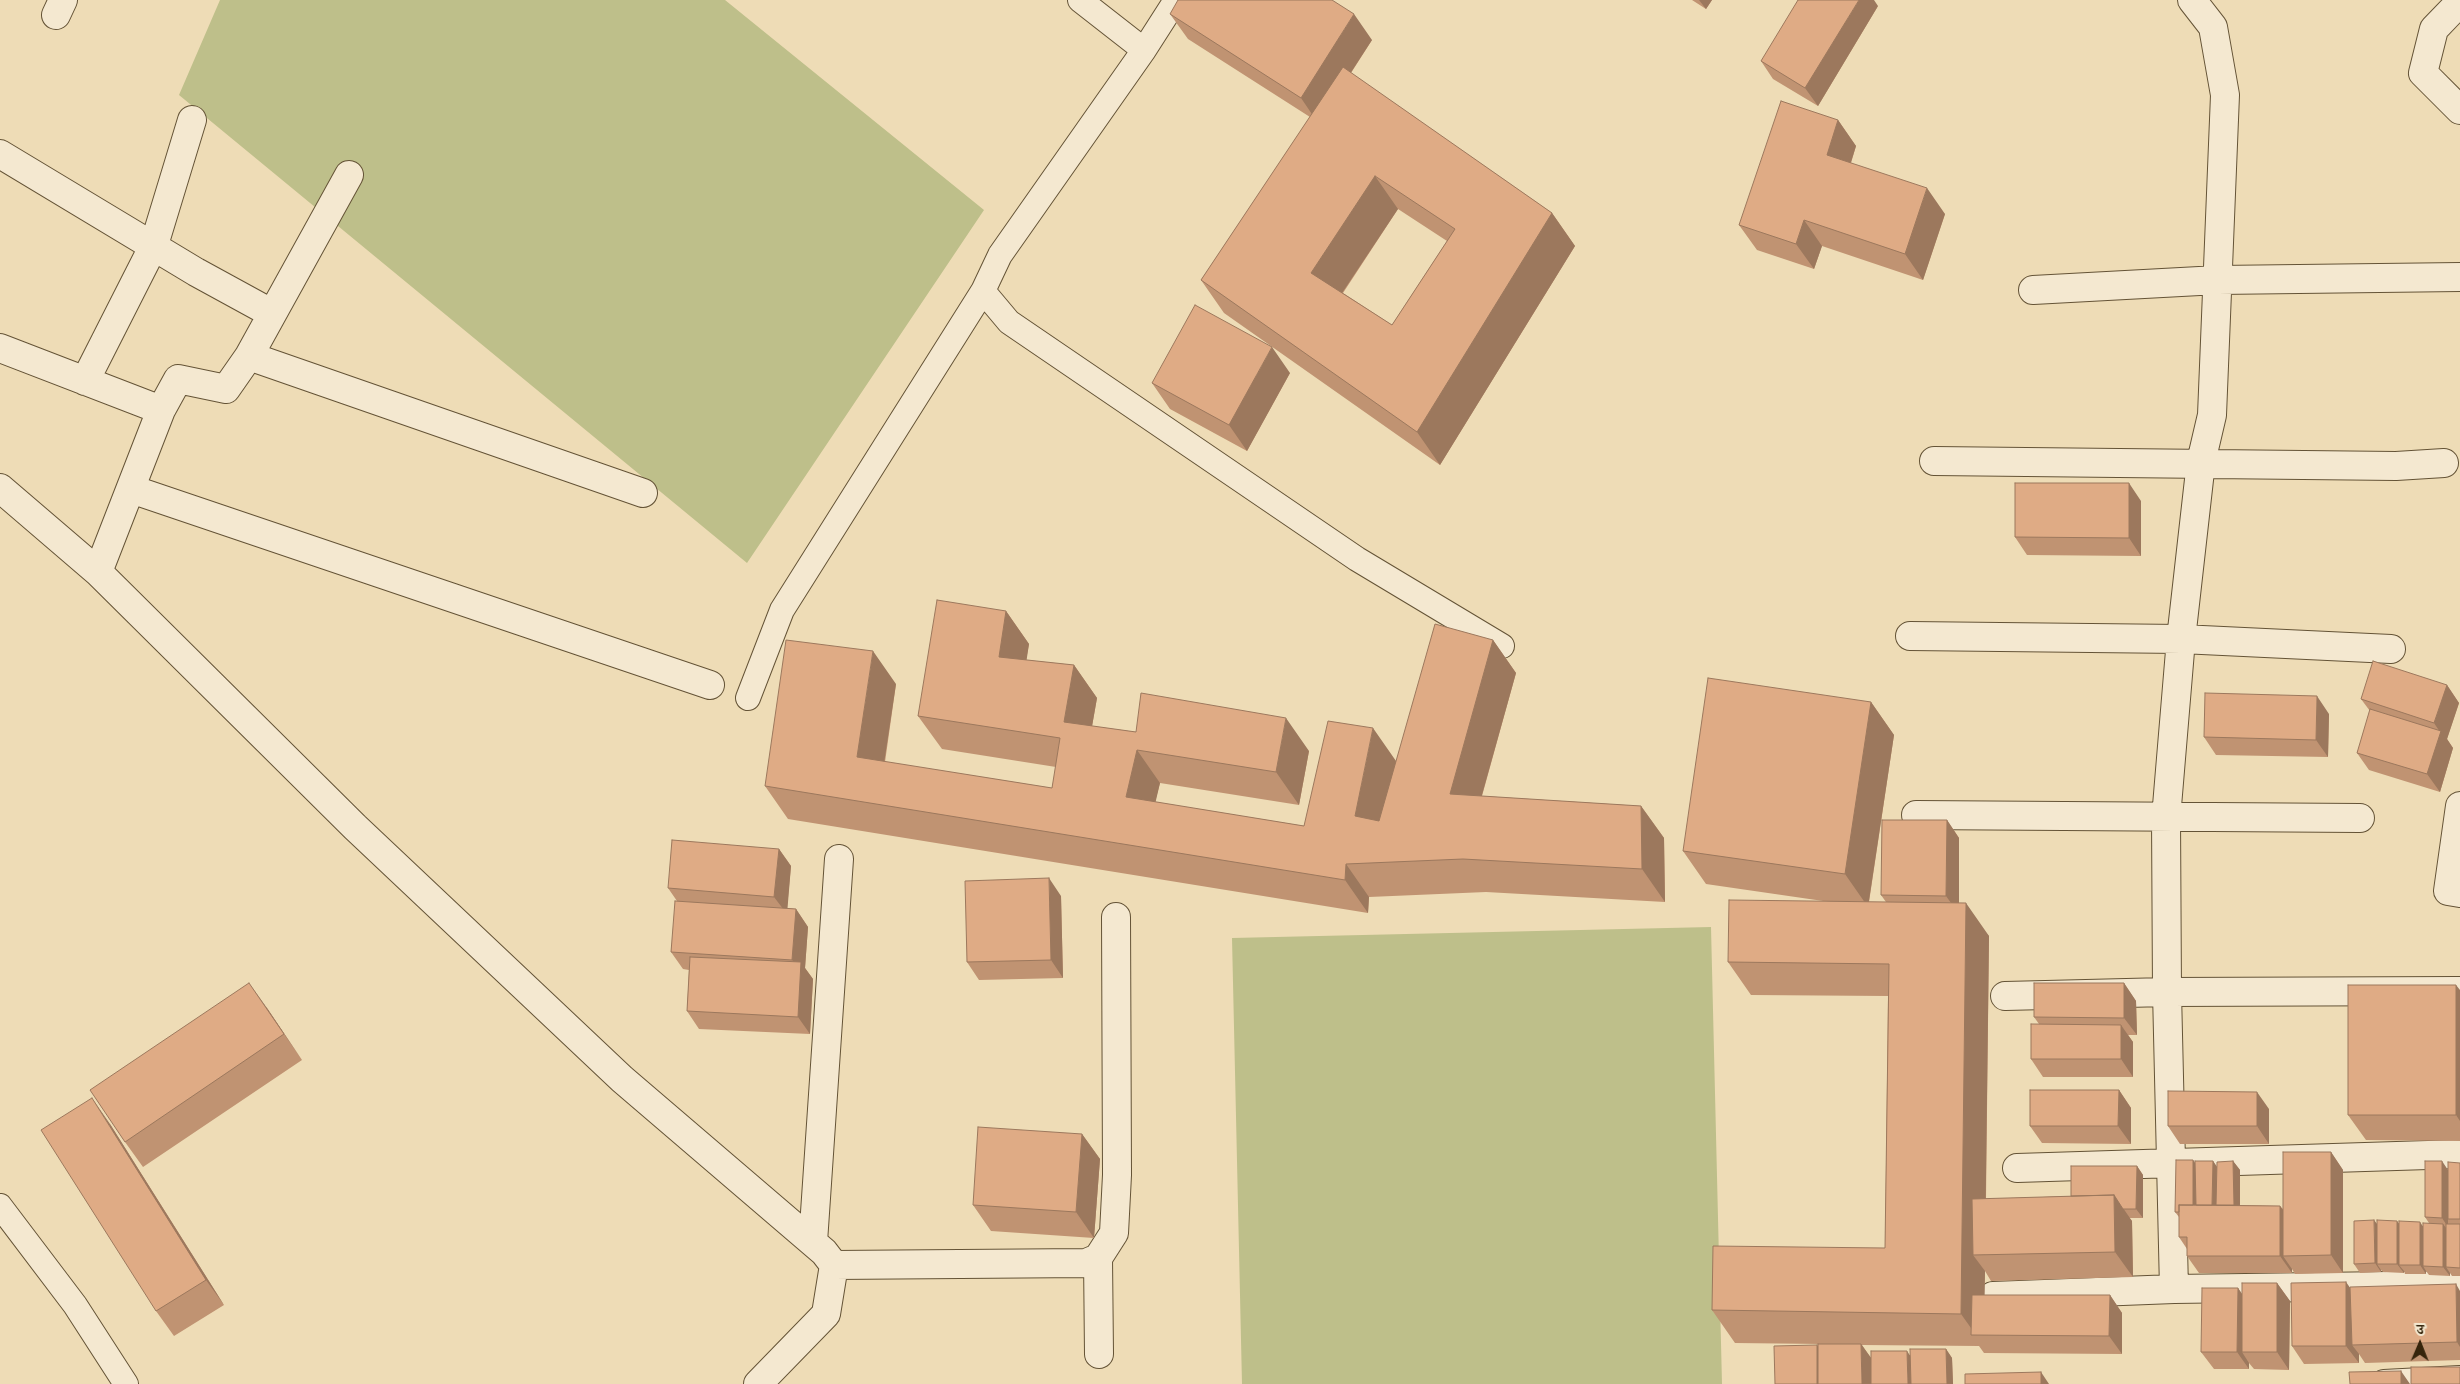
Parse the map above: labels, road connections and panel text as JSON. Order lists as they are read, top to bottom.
{
  "north": "top"
}
